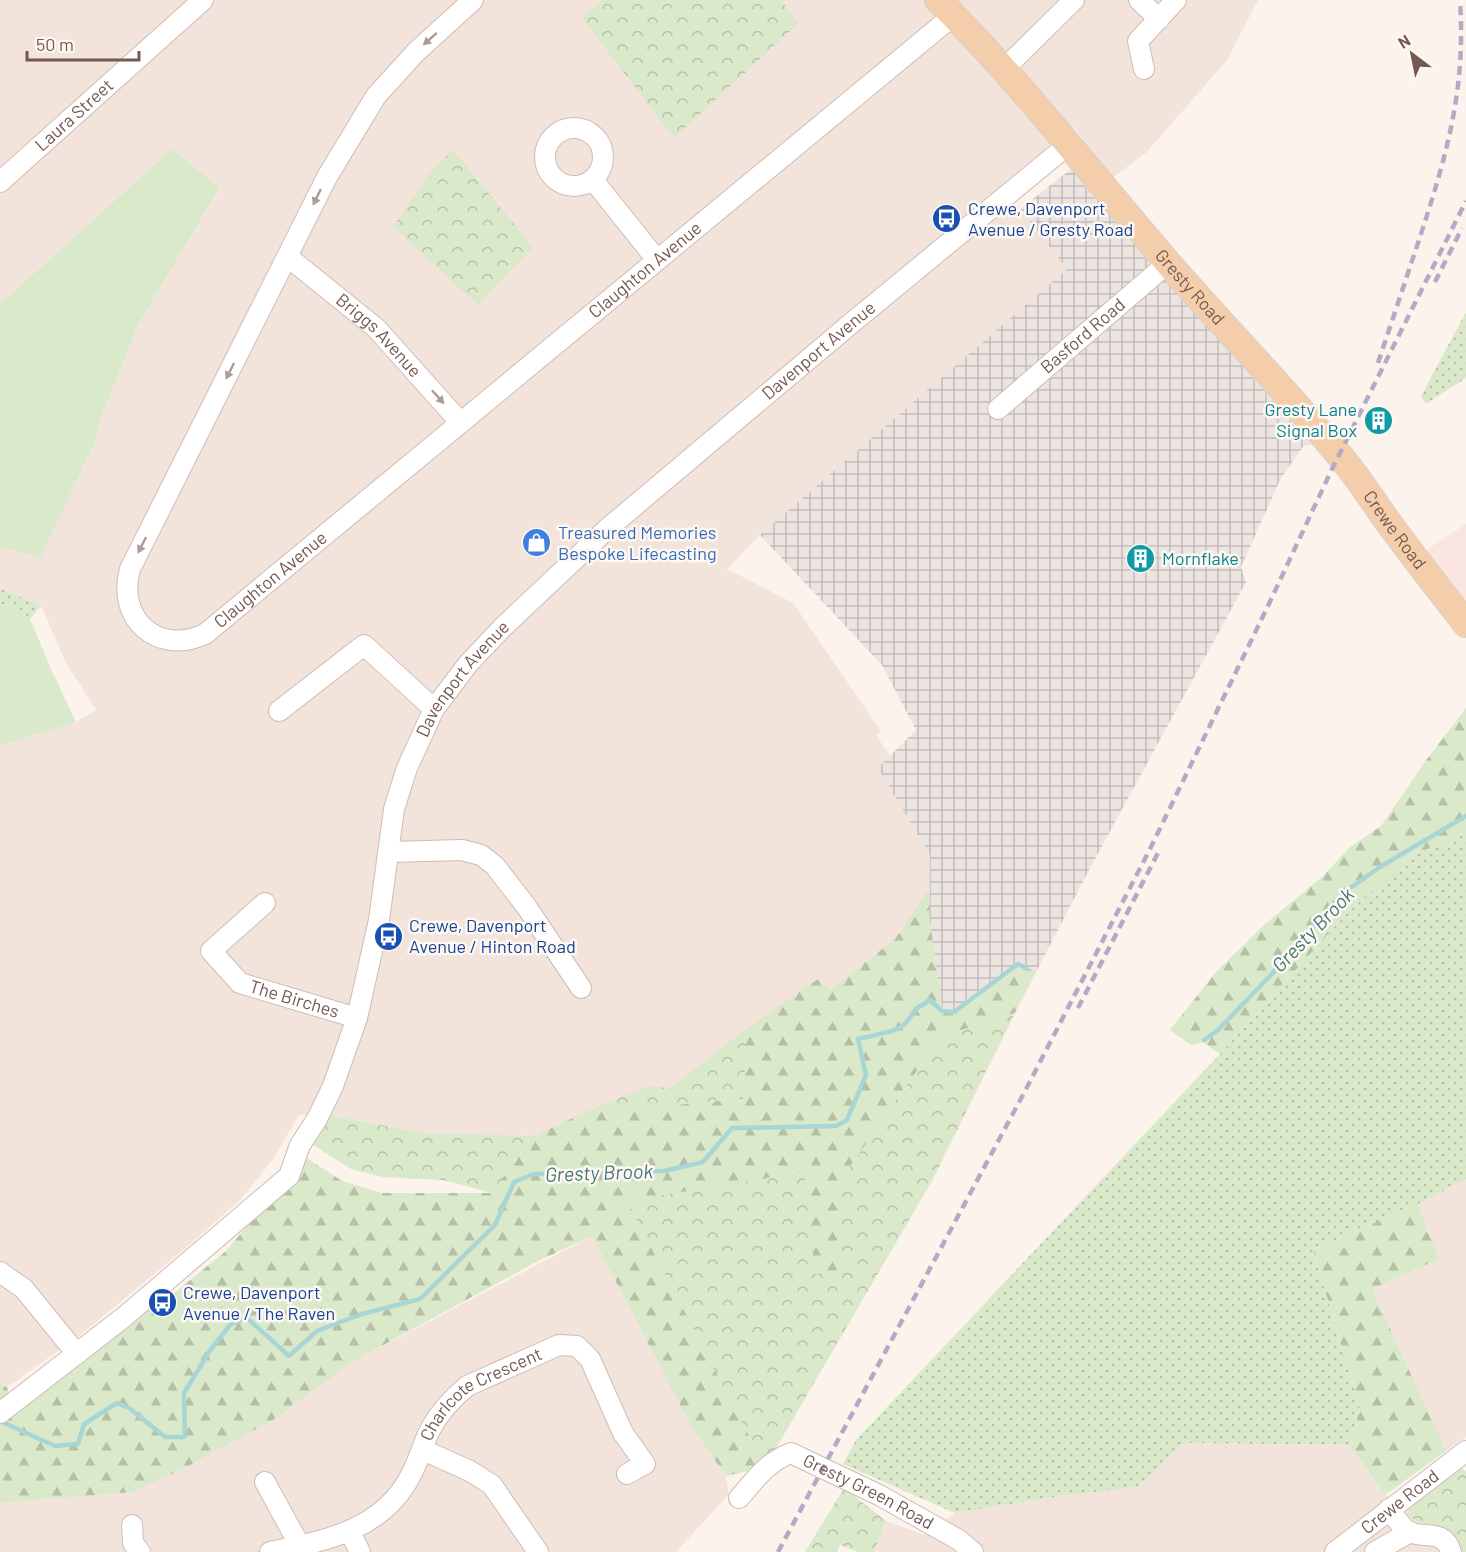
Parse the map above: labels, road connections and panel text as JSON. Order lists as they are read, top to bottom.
{
  "streets": {
    "main road": ["Gresty Road", "Crewe Road"],
    "street": [
      "Laura Street",
      "Claughton Avenue",
      "Briggs Avenue",
      "Basford Road",
      "Davenport Avenue",
      "The Birches",
      "Charlcote Crescent",
      "Gresty Green Road"
    ]
  },
  "crossings": [
    ["Claughton Avenue", "Gresty Road"],
    ["Claughton Avenue", "Briggs Avenue"],
    ["Gresty Road", "Basford Road"],
    ["Gresty Road", "Davenport Avenue"],
    ["Gresty Road", "Crewe Road"],
    ["Davenport Avenue", "The Birches"]
  ],
  "one_way": ["Briggs Avenue"],
  "water": ["Gresty Brook"],
  "places": {
    "bus stop": ["Crewe, Davenport Avenue / Gresty Road", "Crewe, Davenport Avenue / Hinton Road", "Crewe, Davenport Avenue / The Raven"],
    "building": ["Gresty Lane Signal Box", "Mornflake"],
    "shop": ["Treasured Memories Bespoke Lifecasting"]
  },
  "scale_bar": "50 m",
  "north": "top left"
}
